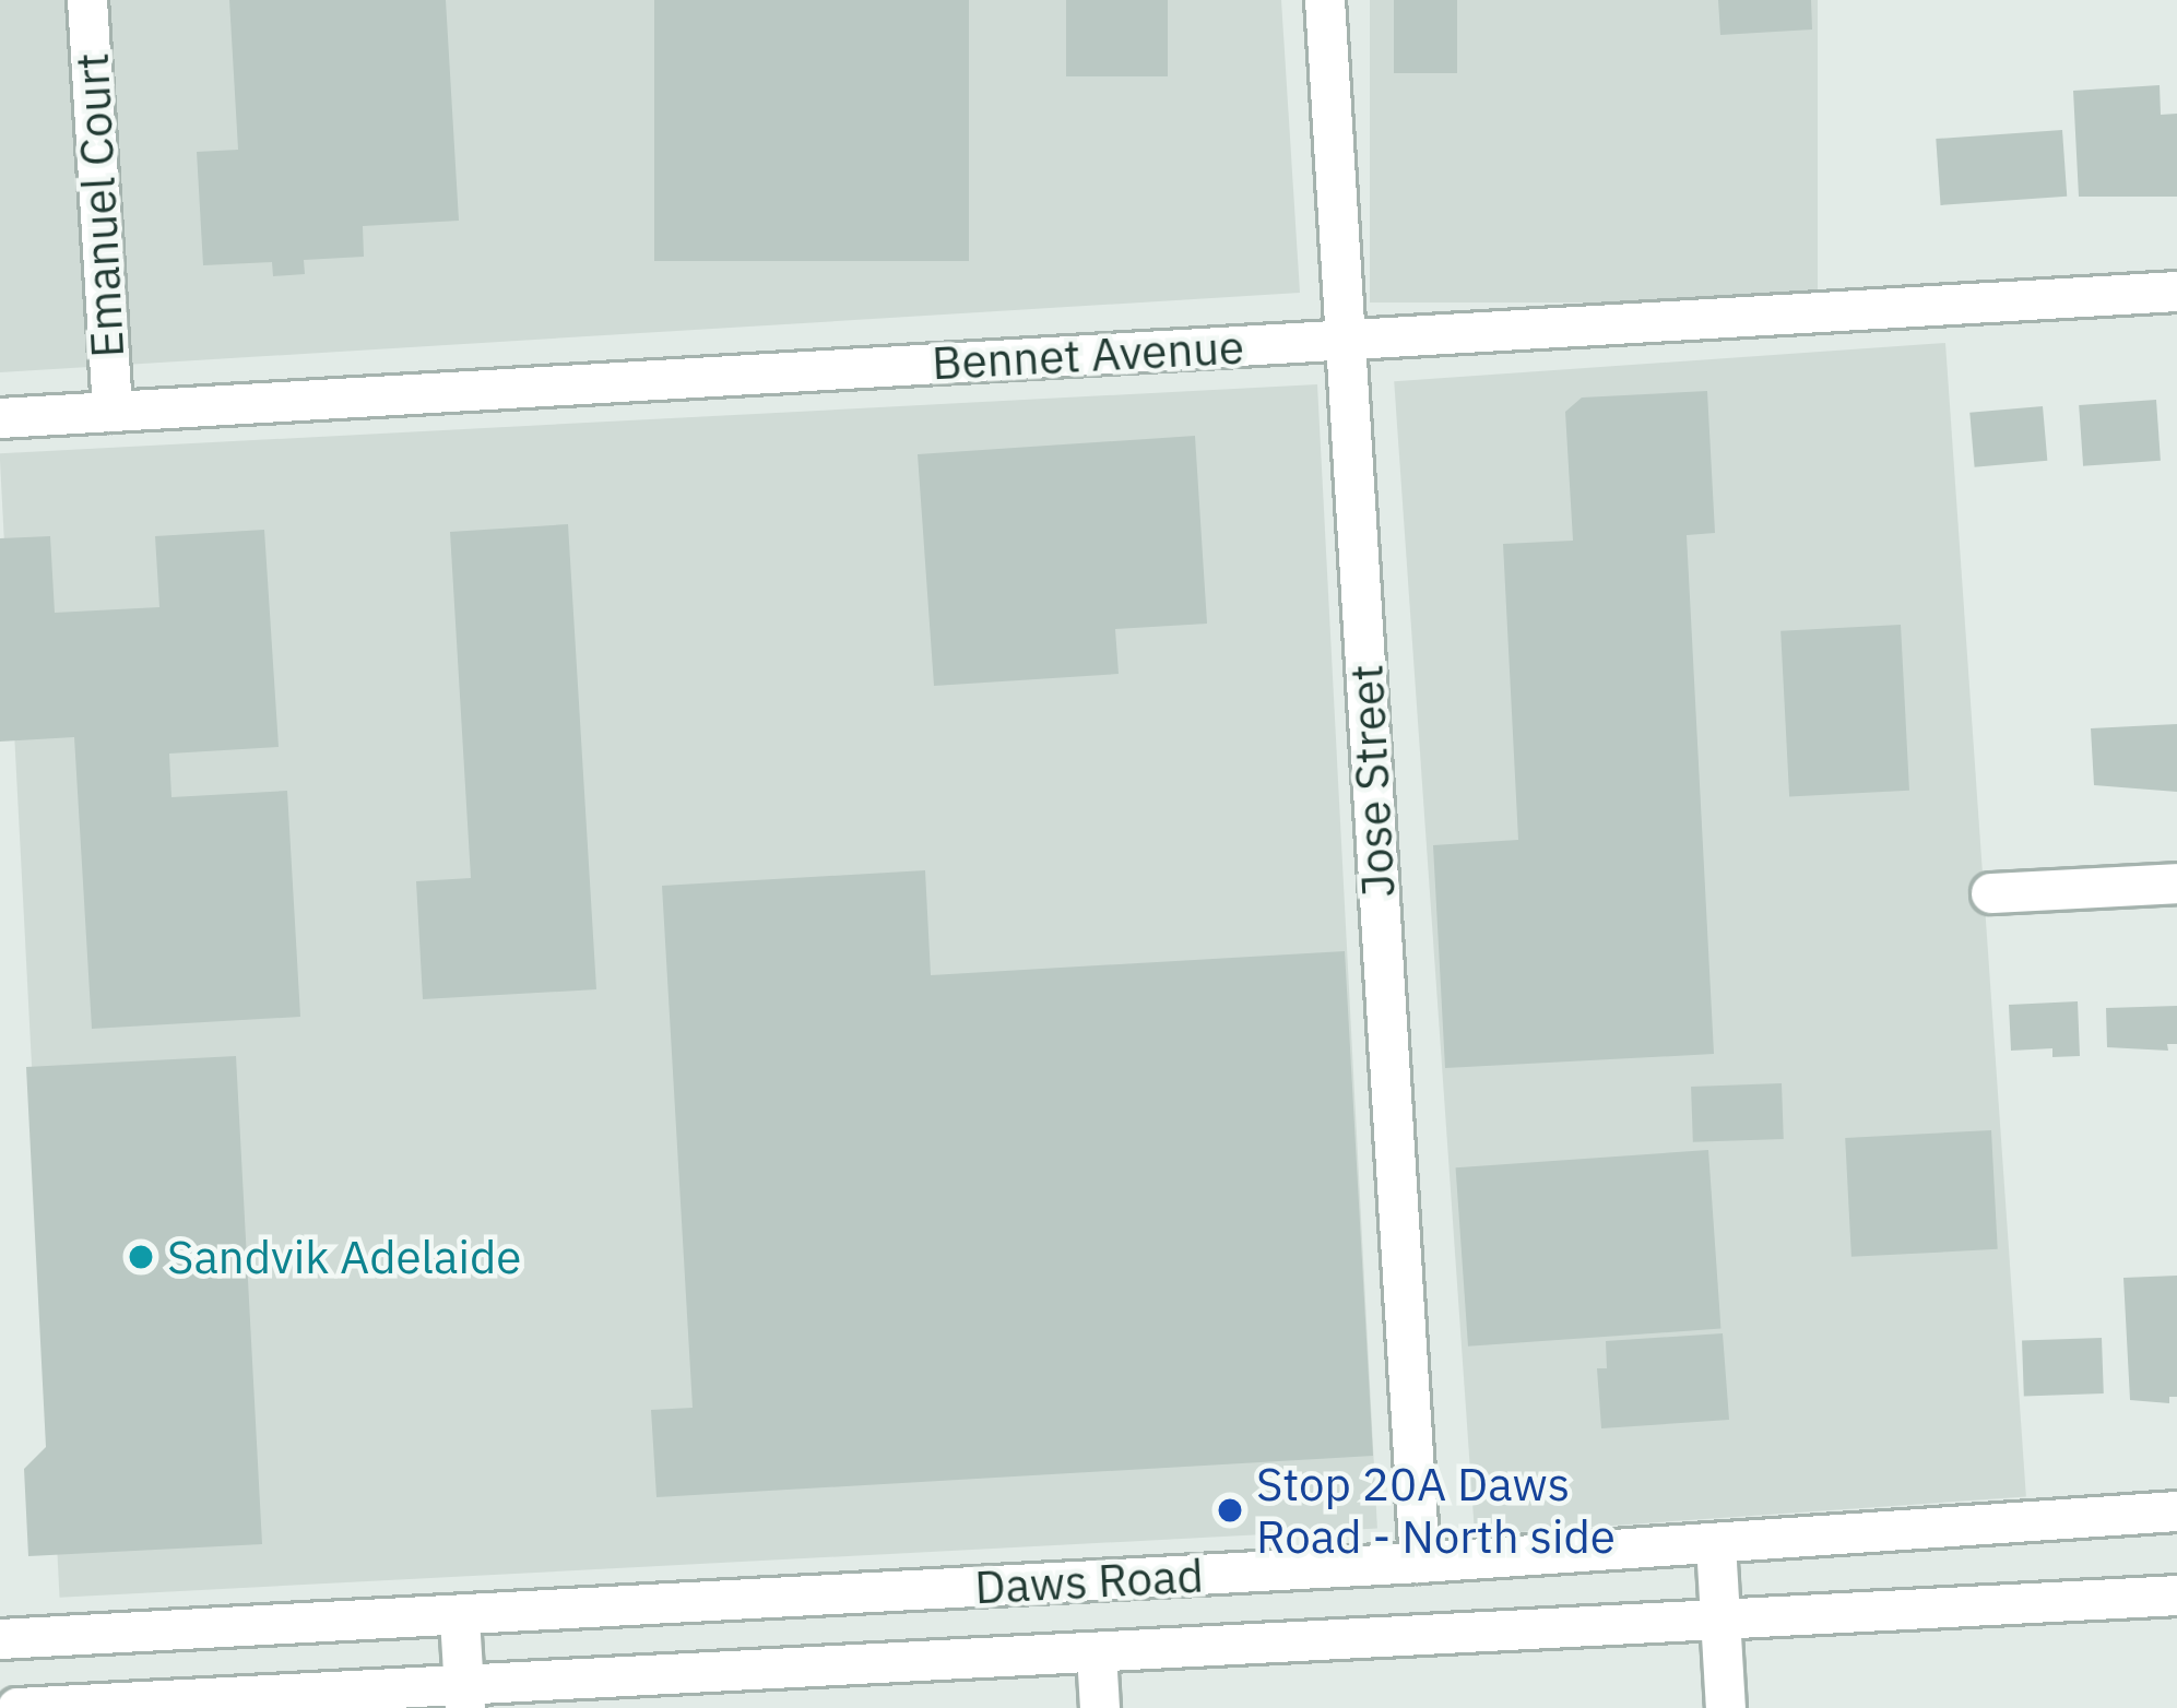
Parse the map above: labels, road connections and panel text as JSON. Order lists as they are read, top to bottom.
{
  "streets": {
    "street": [
      "Emanuel Court",
      "Bennet Avenue",
      "Jose Street",
      "Daws Road"
    ]
  },
  "crossings": [
    ["Emanuel Court", "Bennet Avenue"],
    ["Bennet Avenue", "Jose Street"],
    ["Jose Street", "Daws Road"]
  ],
  "places": ["Sandvik Adelaide", "Stop 20A Daws Road - North side"]
}
